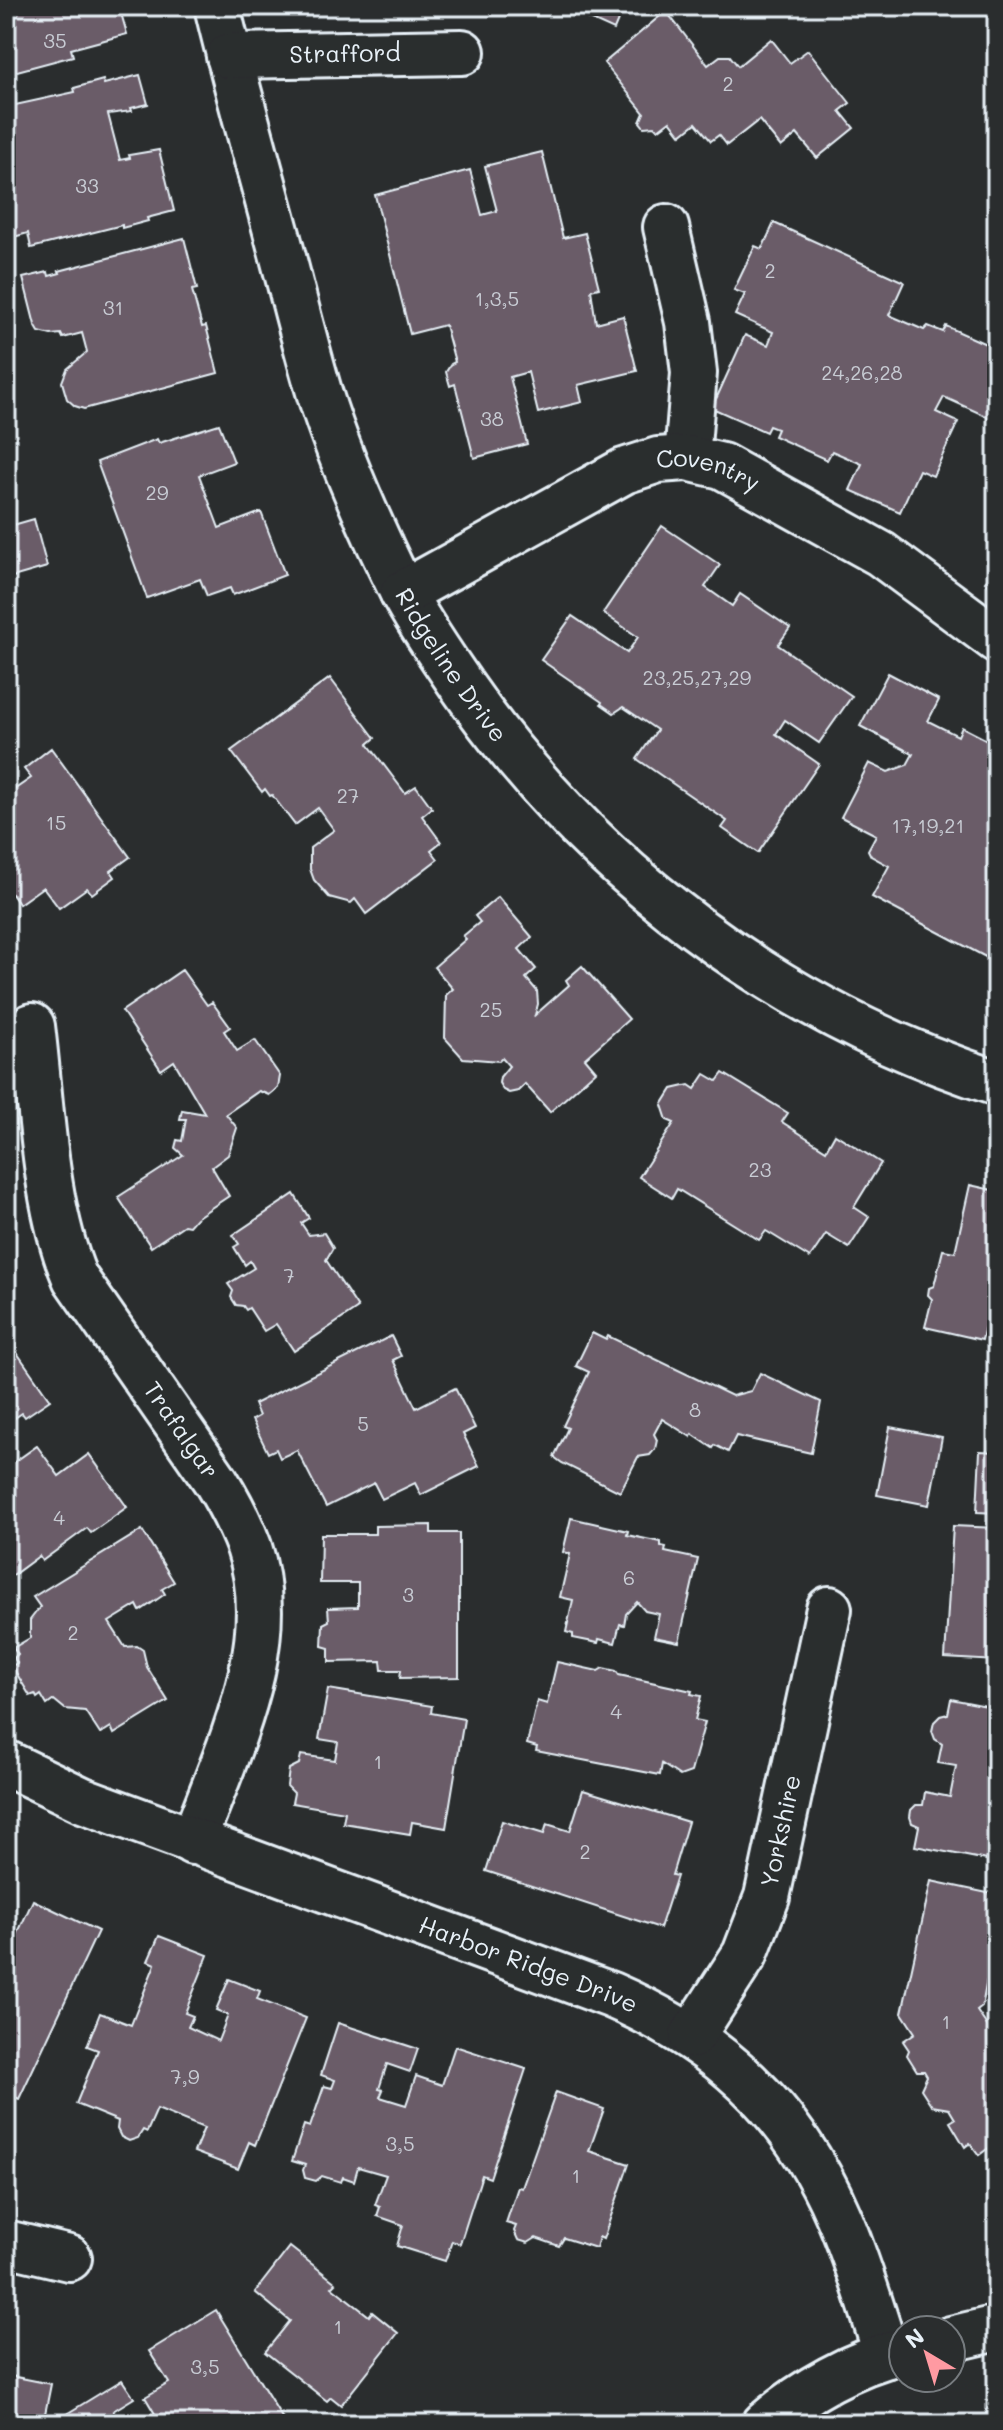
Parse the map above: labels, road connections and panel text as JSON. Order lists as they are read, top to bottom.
{
  "streets": {
    "street": [
      "Strafford",
      "Coventry",
      "Ridgeline Drive",
      "Trafalgar",
      "Yorkshire",
      "Harbor Ridge Drive"
    ]
  },
  "crossings": [
    ["Strafford", "Ridgeline Drive"],
    ["Coventry", "Ridgeline Drive"],
    ["Trafalgar", "Harbor Ridge Drive"],
    ["Yorkshire", "Harbor Ridge Drive"]
  ],
  "house_numbers": [
    "35",
    "2",
    "33",
    "2",
    "1,3,5",
    "31",
    "24,26,28",
    "38",
    "29",
    "23,25,27,29",
    "27",
    "15",
    "17,19,21",
    "25",
    "23",
    "7",
    "8",
    "5",
    "4",
    "6",
    "3",
    "2",
    "4",
    "1",
    "2",
    "1",
    "7,9",
    "3,5",
    "1",
    "1",
    "3,5"
  ],
  "north": "top left"
}
